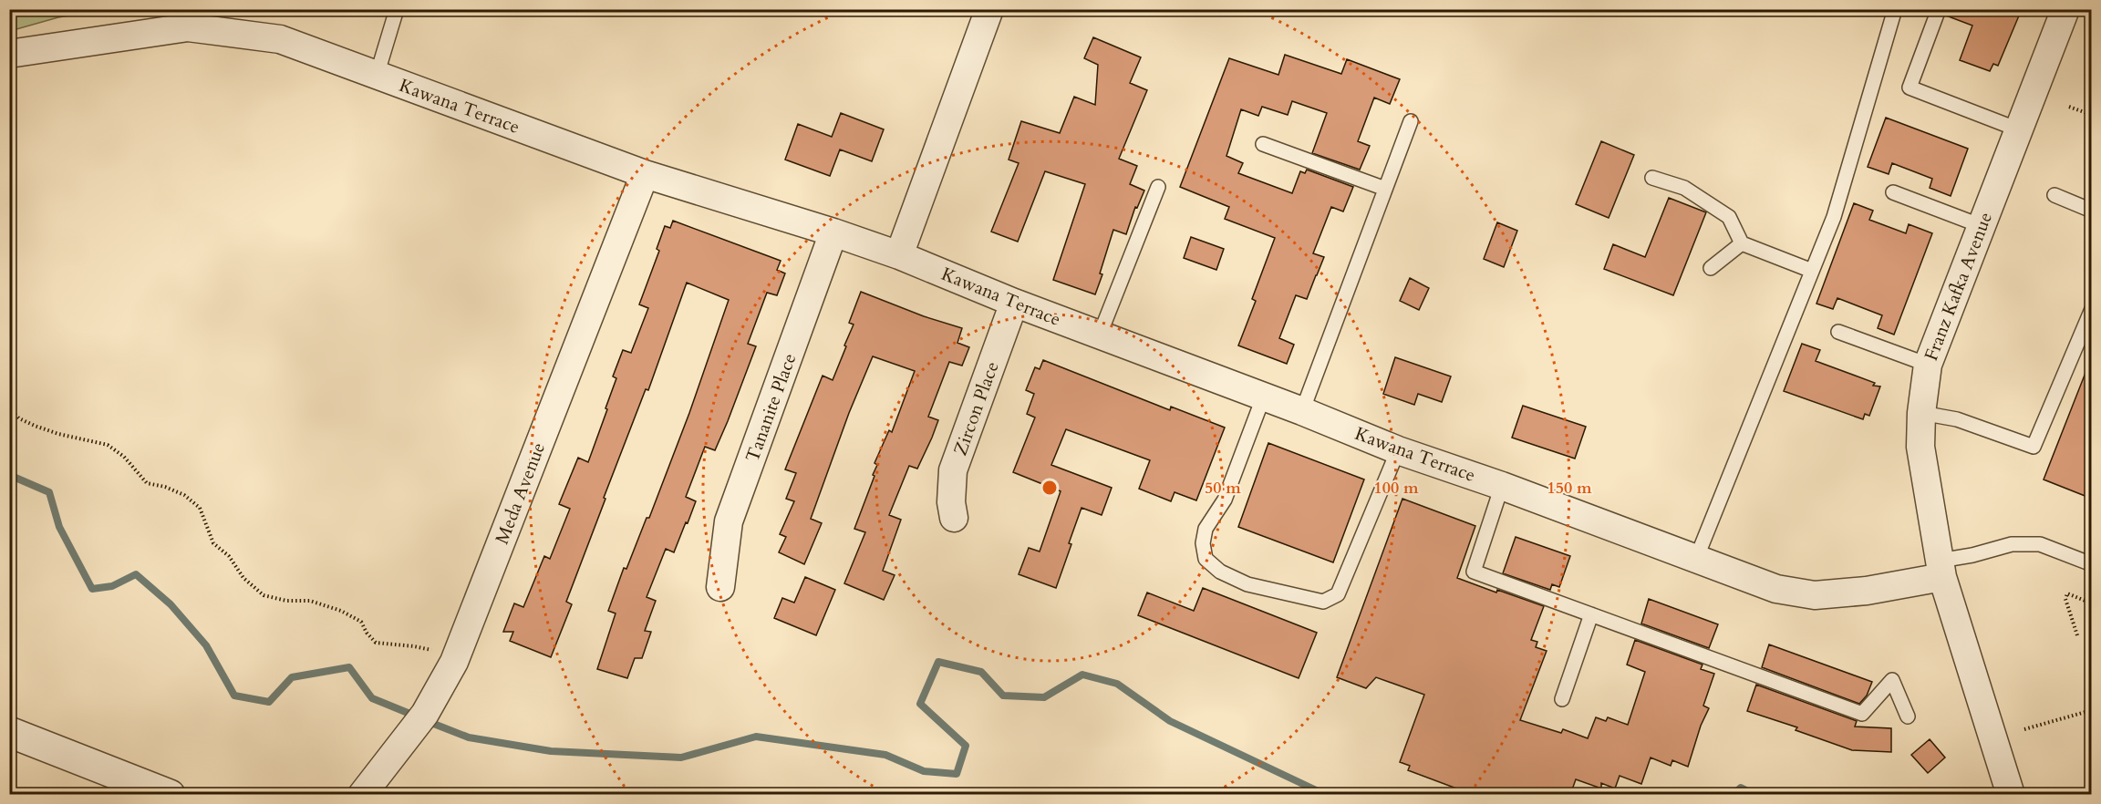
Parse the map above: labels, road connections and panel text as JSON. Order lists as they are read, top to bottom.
{
  "streets": {
    "street": [
      "Kawana Terrace",
      "Franz Kafka Avenue",
      "Tananite Place",
      "Zircon Place",
      "Meda Avenue"
    ]
  },
  "crossings": [
    ["Kawana Terrace", "Franz Kafka Avenue"],
    ["Kawana Terrace", "Tananite Place"],
    ["Kawana Terrace", "Zircon Place"],
    ["Kawana Terrace", "Meda Avenue"]
  ],
  "rings": ["50 m", "100 m", "150 m"]
}
